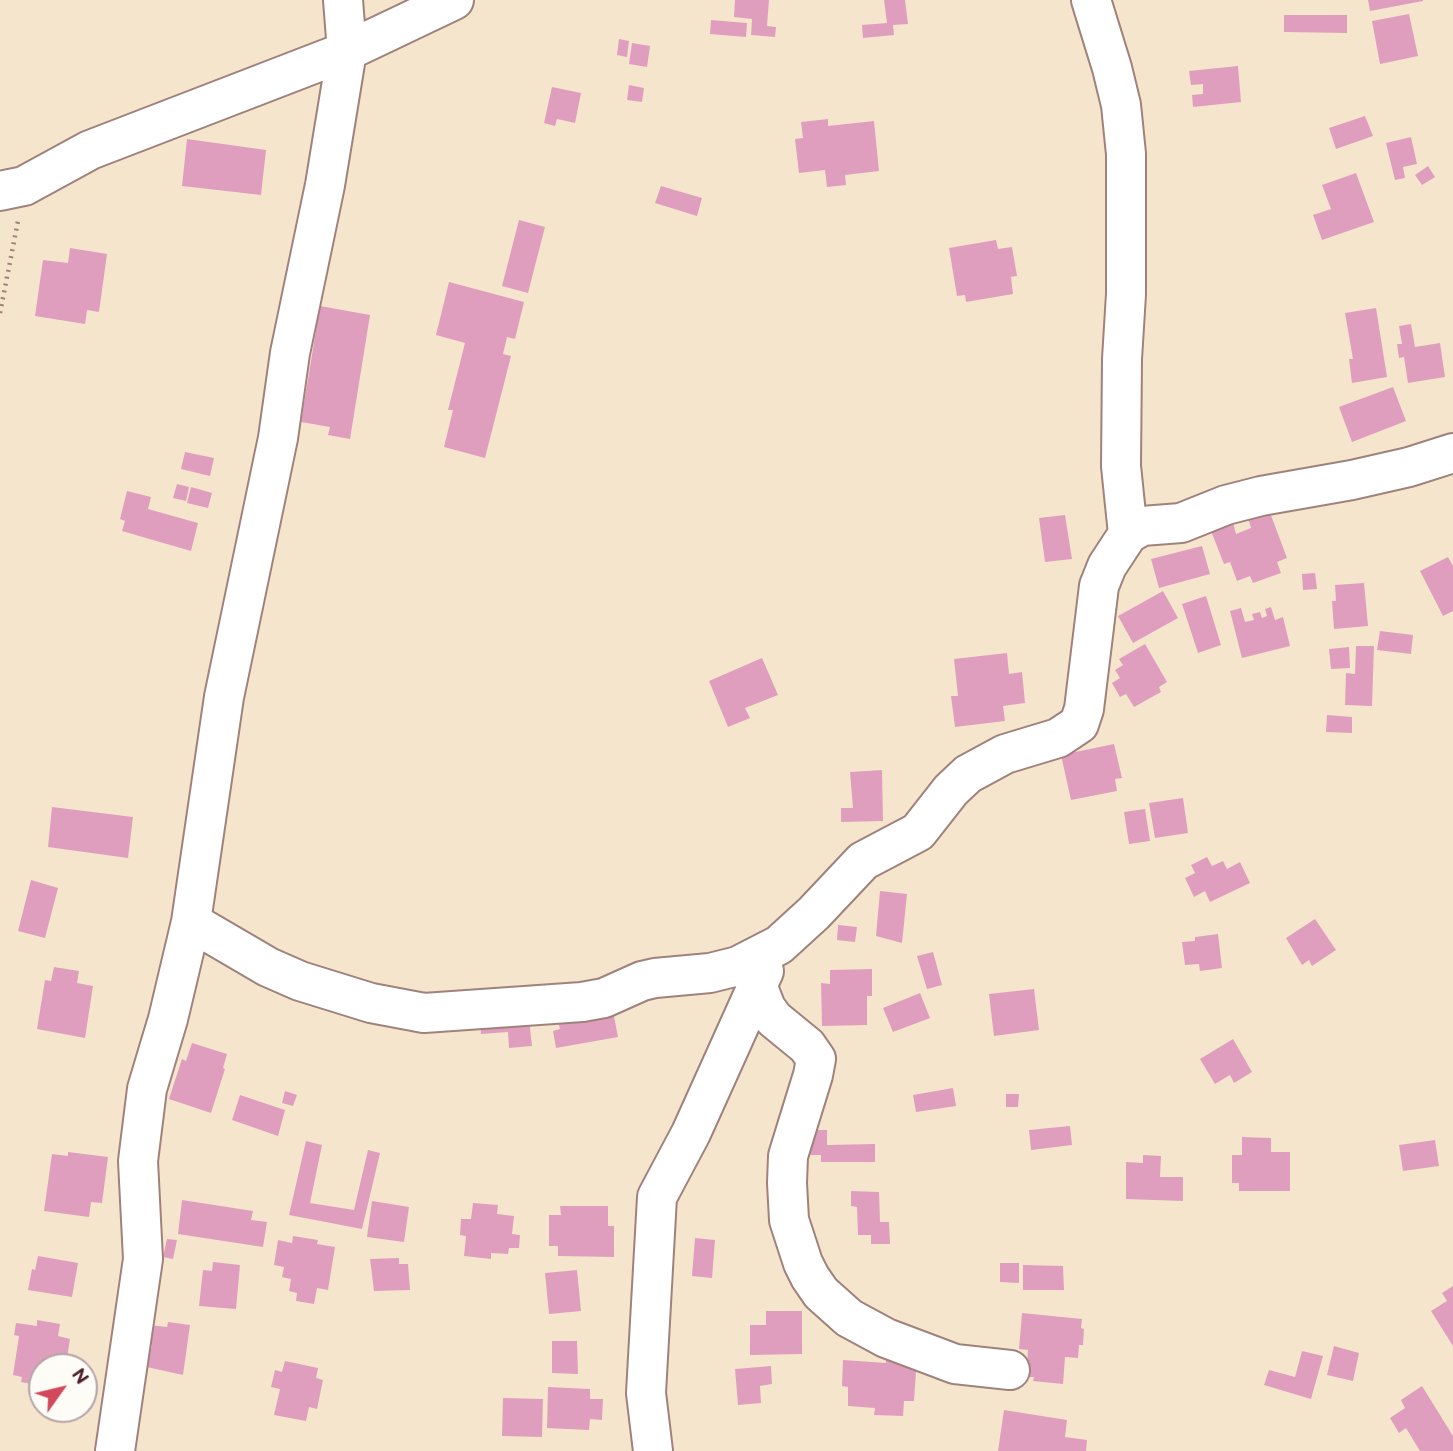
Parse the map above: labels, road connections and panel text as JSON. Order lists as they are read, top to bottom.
{
  "north": "top right"
}
